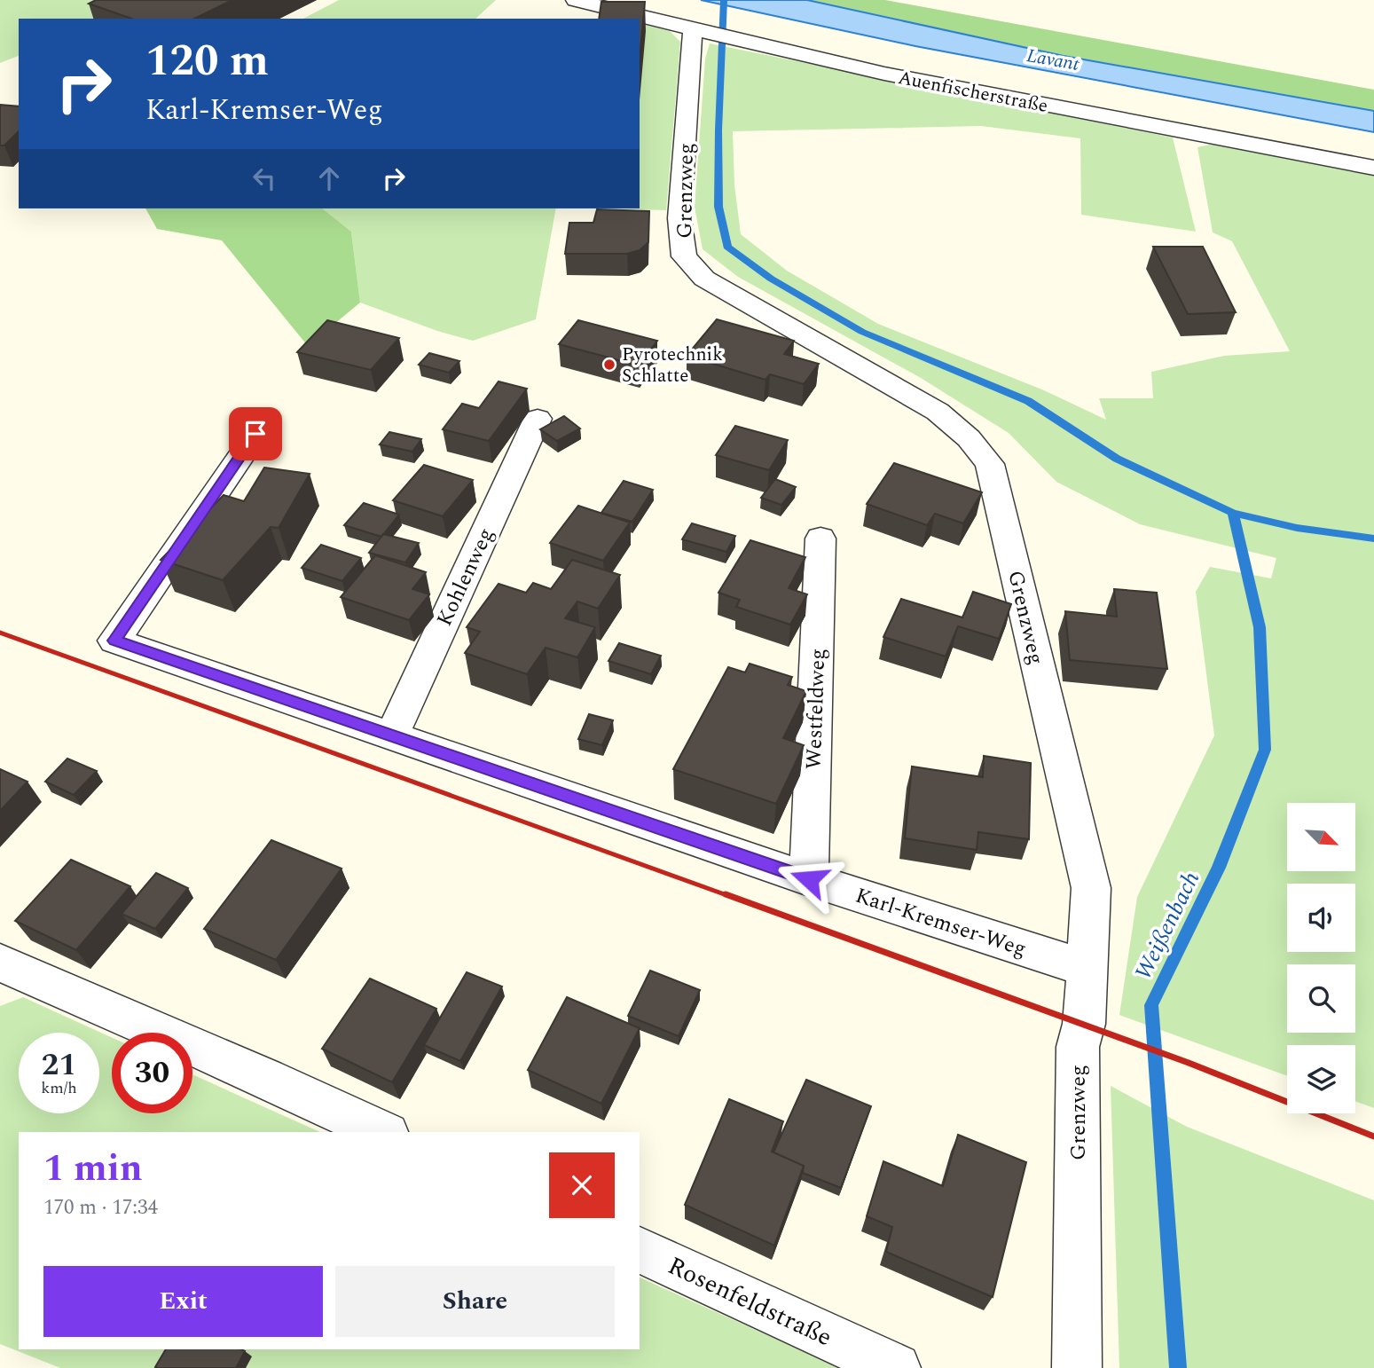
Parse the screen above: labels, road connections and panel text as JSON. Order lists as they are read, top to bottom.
{
  "streets": {
    "street": [
      "Auenfischerstraße",
      "Grenzweg",
      "Kohlenweg",
      "Westfeldweg",
      "Karl-Kremser-Weg",
      "Rosenfeldstraße"
    ]
  },
  "crossings": [
    ["Auenfischerstraße", "Grenzweg"],
    ["Grenzweg", "Karl-Kremser-Weg"],
    ["Kohlenweg", "Karl-Kremser-Weg"],
    ["Westfeldweg", "Karl-Kremser-Weg"]
  ],
  "water": ["Lavant", "Weißenbach"],
  "places": ["Pyrotechnik Schlatte"],
  "north": "bottom right",
  "page": {
    "turn": ["120 m", "Karl-Kremser-Weg"],
    "speed": "21 km/h",
    "limit": "30",
    "heading": ["1 min", "170 m · 17:34"],
    "buttons": ["Exit", "Share"]
  }
}
